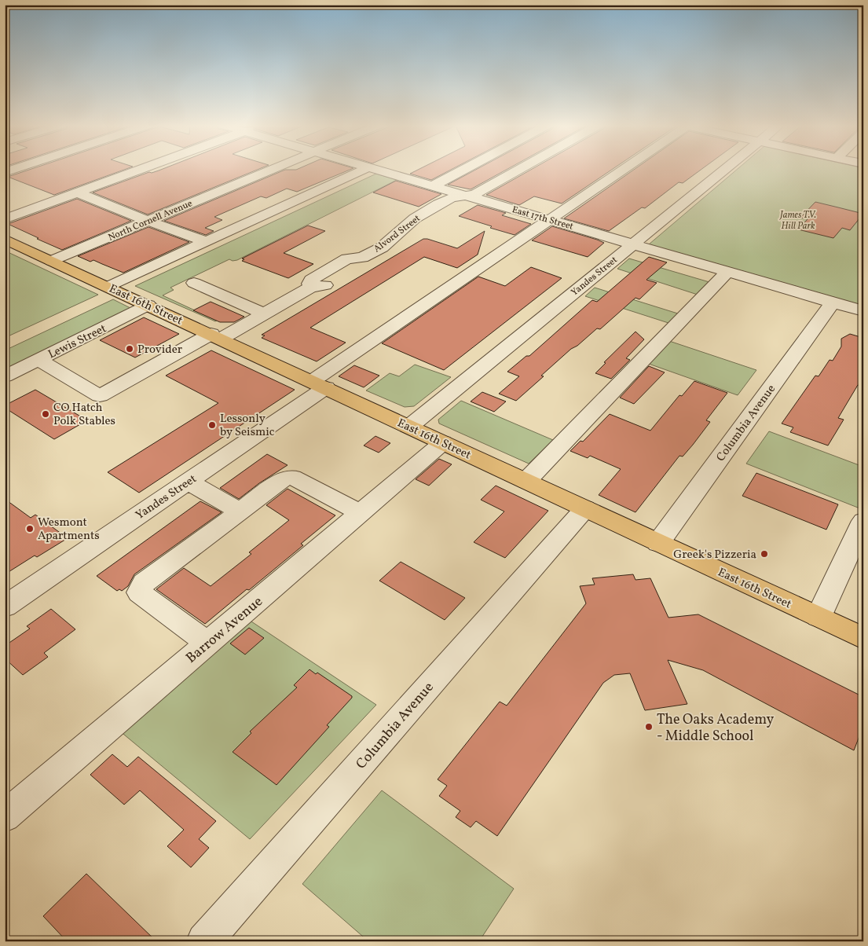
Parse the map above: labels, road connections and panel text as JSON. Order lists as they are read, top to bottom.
{
  "streets": {
    "main road": ["East 16th Street"],
    "street": [
      "East 17th Street",
      "North Cornell Avenue",
      "Alvord Street",
      "Yandes Street",
      "Lewis Street",
      "Columbia Avenue",
      "Barrow Avenue"
    ]
  },
  "crossings": [
    ["East 17th Street", "Alvord Street"],
    ["East 17th Street", "Yandes Street"],
    ["East 17th Street", "Columbia Avenue"],
    ["North Cornell Avenue", "East 16th Street"],
    ["Alvord Street", "East 16th Street"],
    ["Alvord Street", "Lewis Street"],
    ["Yandes Street", "East 16th Street"],
    ["East 16th Street", "Lewis Street"],
    ["East 16th Street", "Columbia Avenue"],
    ["East 16th Street", "Barrow Avenue"]
  ],
  "parks": ["James T.V. Hill Park"],
  "places": [
    "Provider",
    "CO Hatch Polk Stables",
    "Lessonly by Seismic",
    "Wesmont Apartments",
    "Greek's Pizzeria",
    "The Oaks Academy - Middle School"
  ]
}
